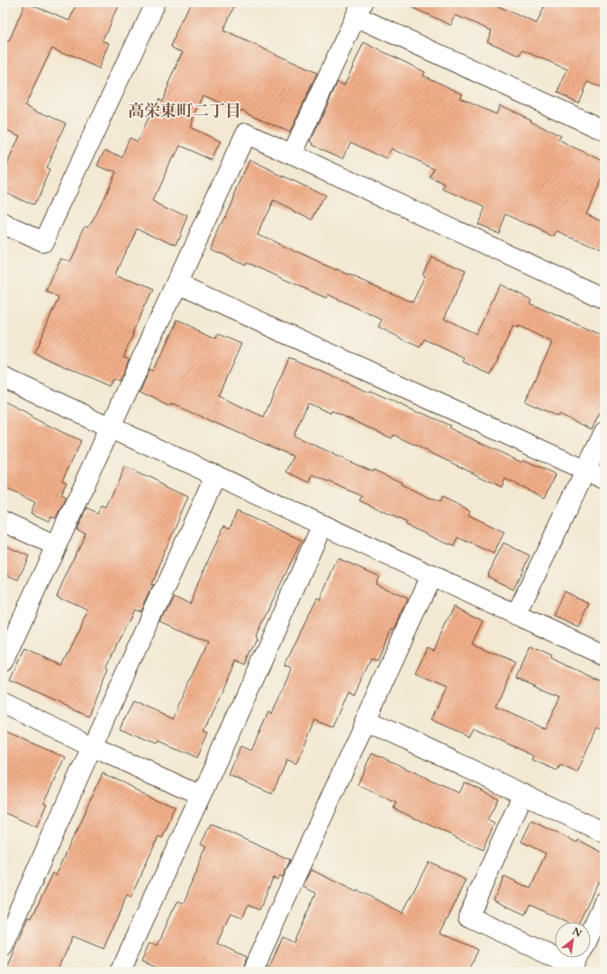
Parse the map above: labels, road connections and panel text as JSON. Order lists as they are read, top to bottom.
{
  "districts": ["高栄東町二丁目"],
  "north": "top right"
}
